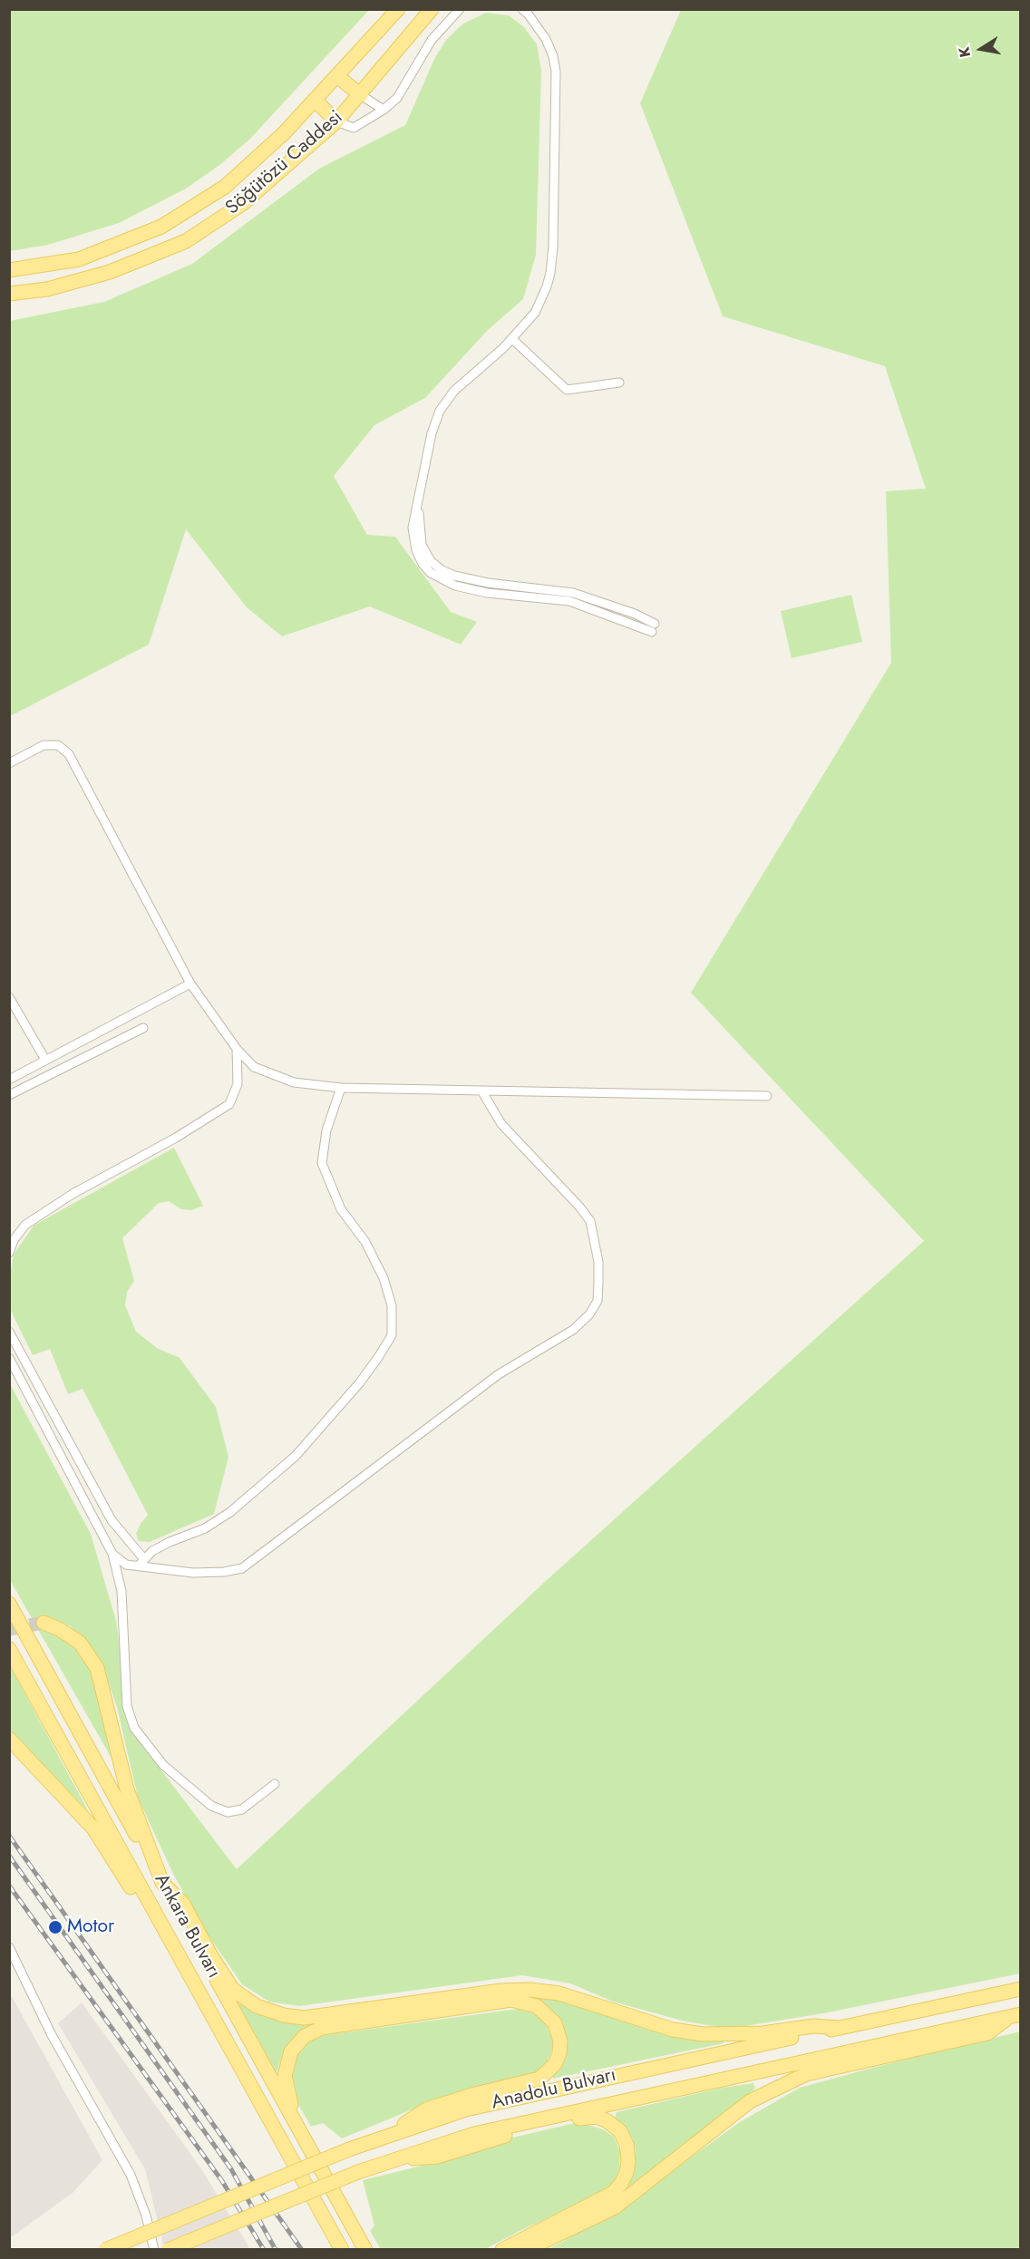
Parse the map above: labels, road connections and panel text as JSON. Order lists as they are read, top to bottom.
{
  "streets": {
    "main road": ["Söğütözü Caddesi", "Ankara Bulvarı", "Anadolu Bulvarı"]
  },
  "places": ["Motor"],
  "north": "left"
}
